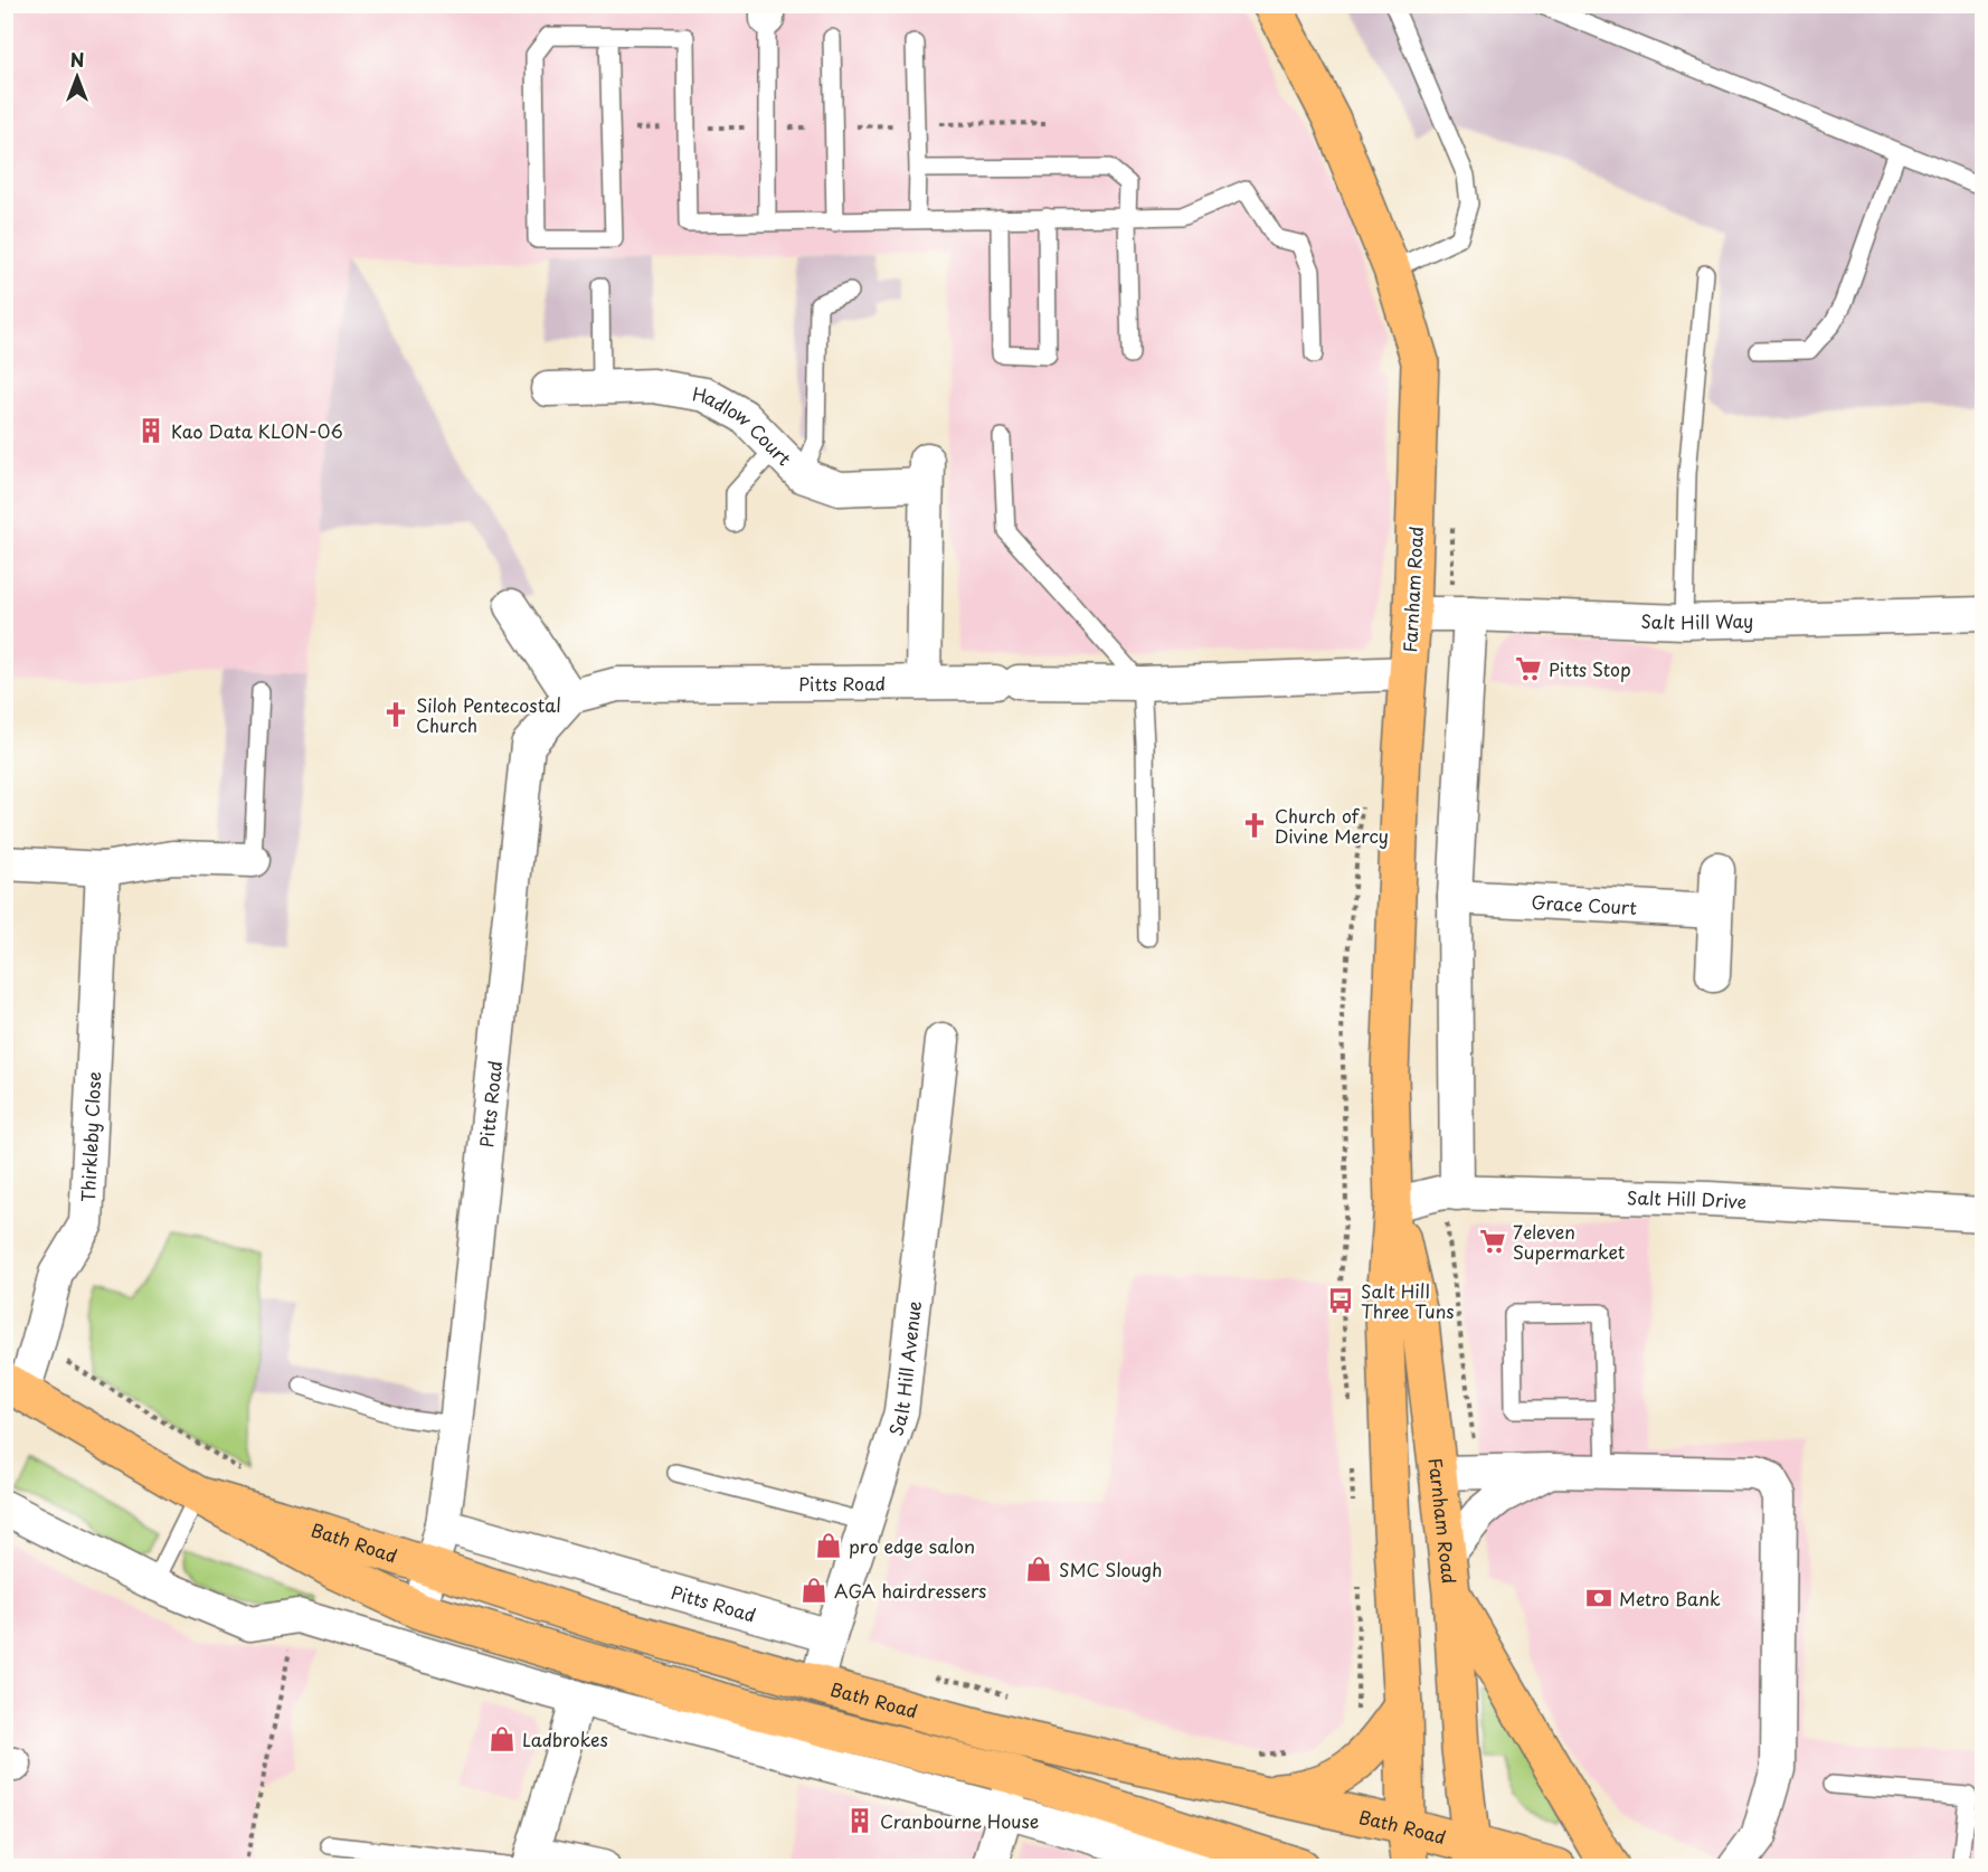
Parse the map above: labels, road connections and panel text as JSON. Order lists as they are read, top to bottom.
{
  "streets": {
    "main road": ["Farnham Road", "Bath Road"],
    "street": [
      "Hadlow Court",
      "Salt Hill Way",
      "Pitts Road",
      "Grace Court",
      "Thirkleby Close",
      "Salt Hill Drive",
      "Salt Hill Avenue"
    ]
  },
  "crossings": [
    ["Hadlow Court", "Pitts Road"],
    ["Farnham Road", "Salt Hill Way"],
    ["Farnham Road", "Pitts Road"],
    ["Farnham Road", "Salt Hill Drive"],
    ["Farnham Road", "Bath Road"],
    ["Pitts Road", "Salt Hill Avenue"],
    ["Pitts Road", "Bath Road"],
    ["Thirkleby Close", "Bath Road"],
    ["Salt Hill Avenue", "Bath Road"]
  ],
  "places": {
    "building": ["Kao Data KLON-06", "Cranbourne House"],
    "supermarket": ["Pitts Stop", "7eleven Supermarket"],
    "church": ["Siloh Pentecostal Church", "Church of Divine Mercy"],
    "bus stop": ["Salt Hill Three Tuns"],
    "shop": [
      "pro edge salon",
      "SMC Slough",
      "AGA hairdressers",
      "Ladbrokes"
    ],
    "bank": ["Metro Bank"]
  },
  "north": "top"
}
